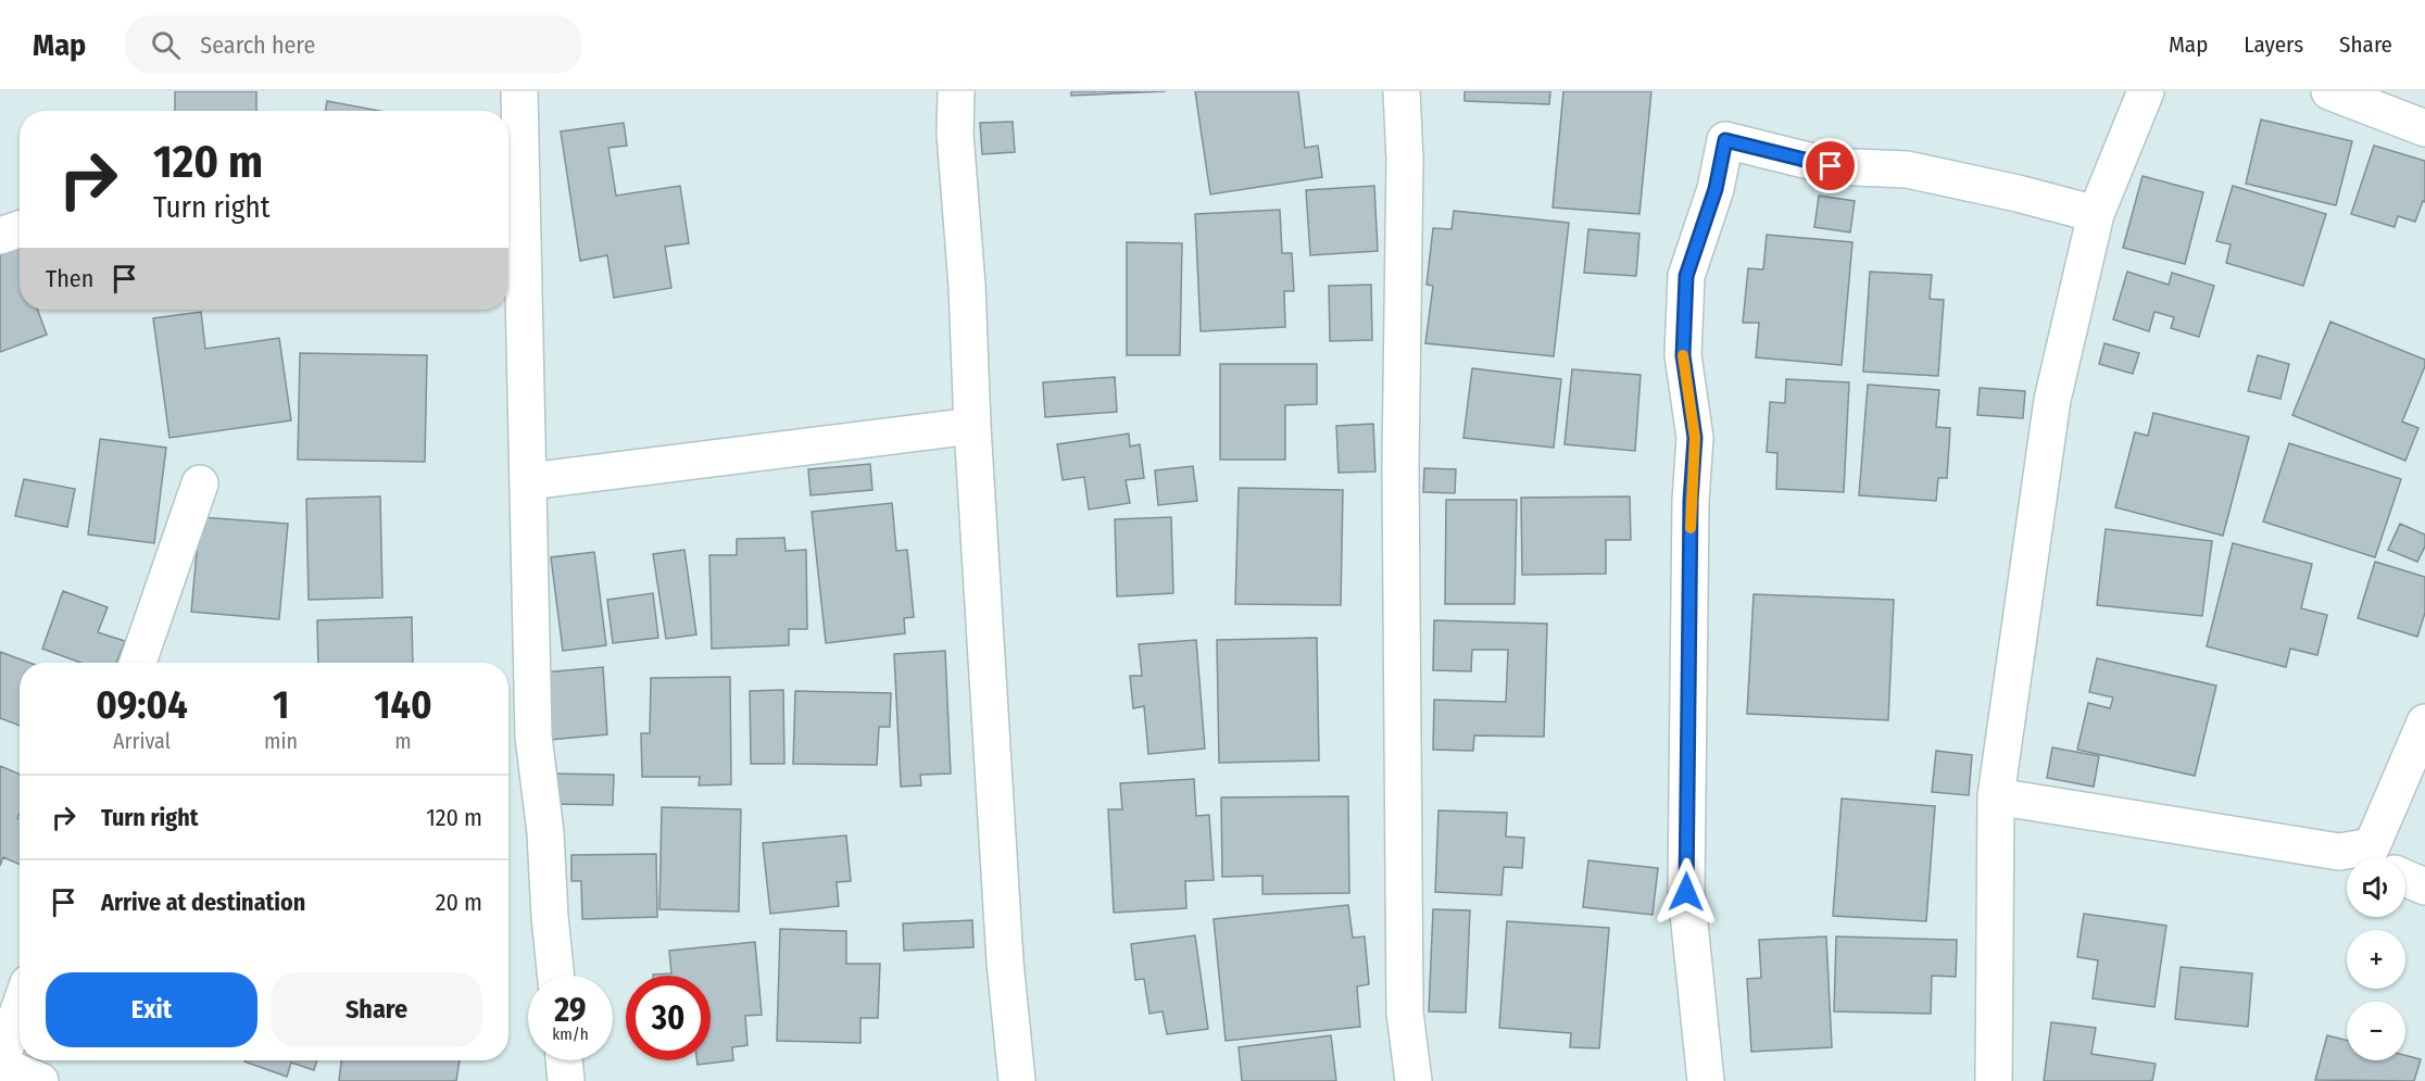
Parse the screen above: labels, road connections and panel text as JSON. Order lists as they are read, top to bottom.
{
  "page": {
    "header": "Map",
    "search": "Search here",
    "nav": ["Map", "Layers", "Share"],
    "turn": ["120 m", "Turn right"],
    "then": "Then",
    "eta": [
      "09:04",
      "Arrival",
      "1",
      "min",
      "140",
      "m"
    ],
    "list": [
      {
        "name": "Turn right",
        "value": "120 m"
      },
      {
        "name": "Arrive at destination",
        "value": "20 m"
      }
    ],
    "map_buttons": ["+", "−"],
    "buttons": ["Exit", "Share"],
    "speed": "29 km/h",
    "limit": "30"
  }
}
